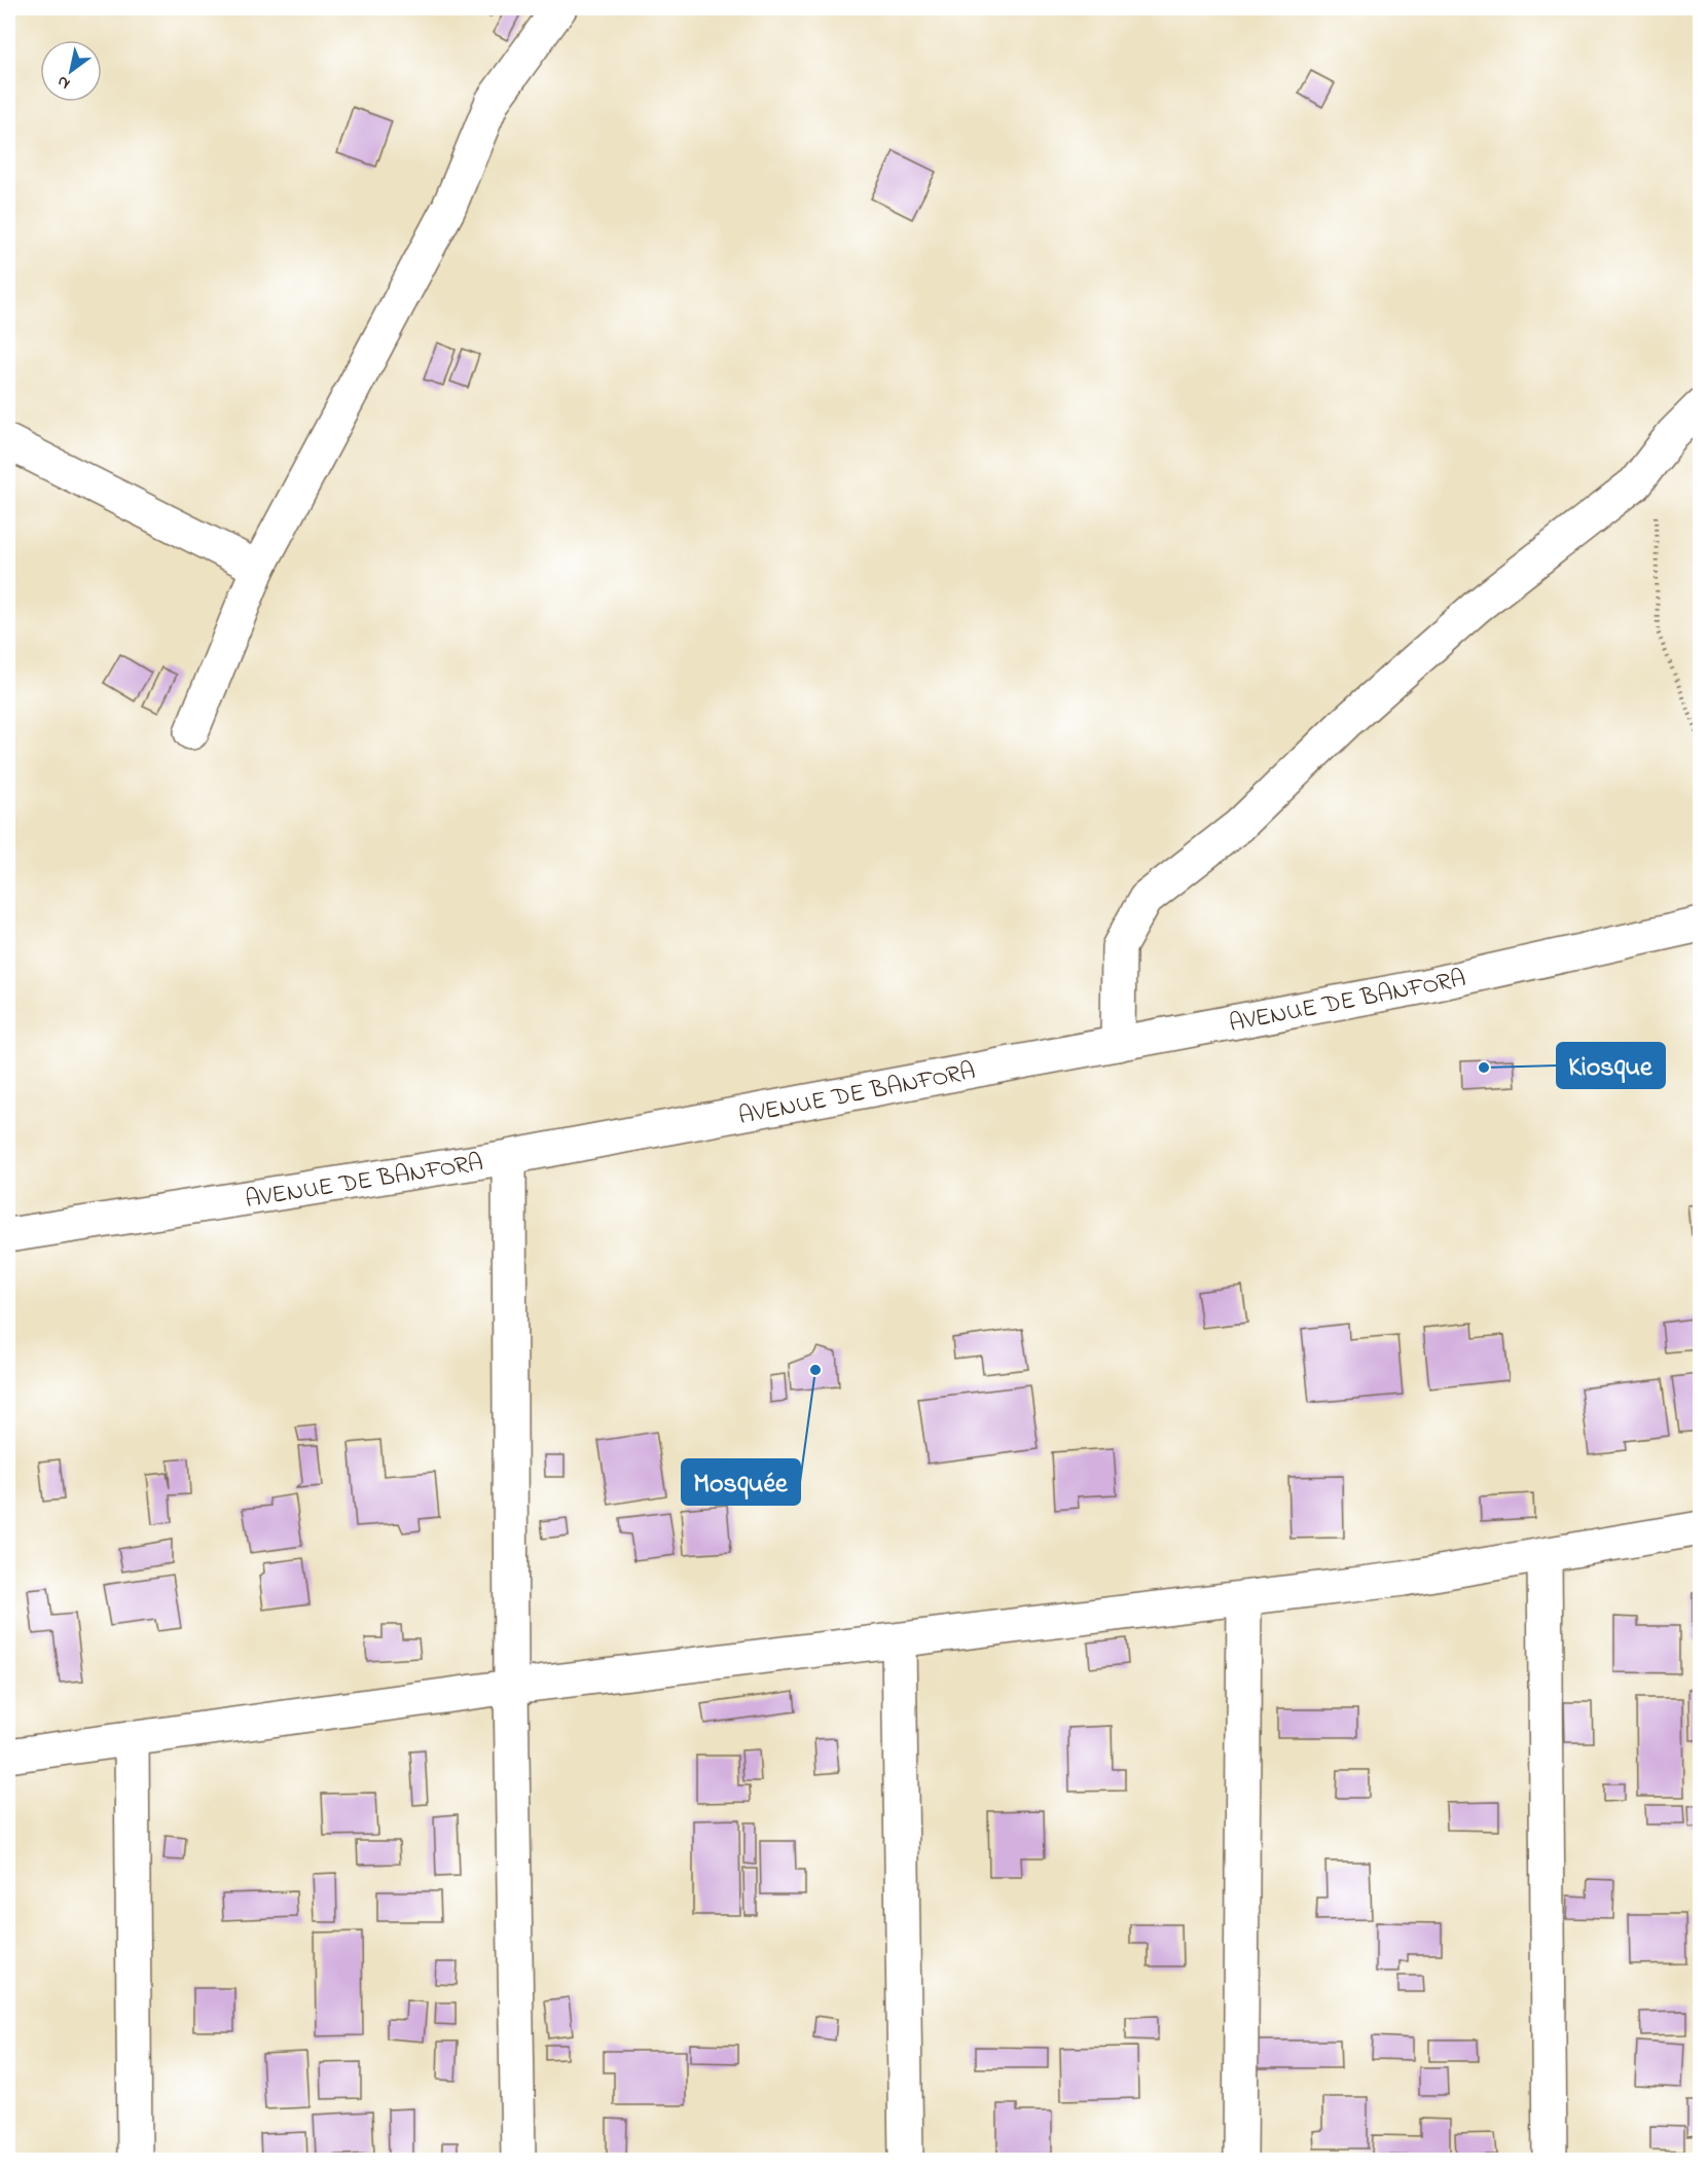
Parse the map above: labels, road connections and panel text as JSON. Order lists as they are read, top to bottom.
{
  "streets": {
    "street": ["AVENUE DE BANFORA"]
  },
  "places": ["Kiosque", "Mosquée"],
  "north": "bottom left"
}
